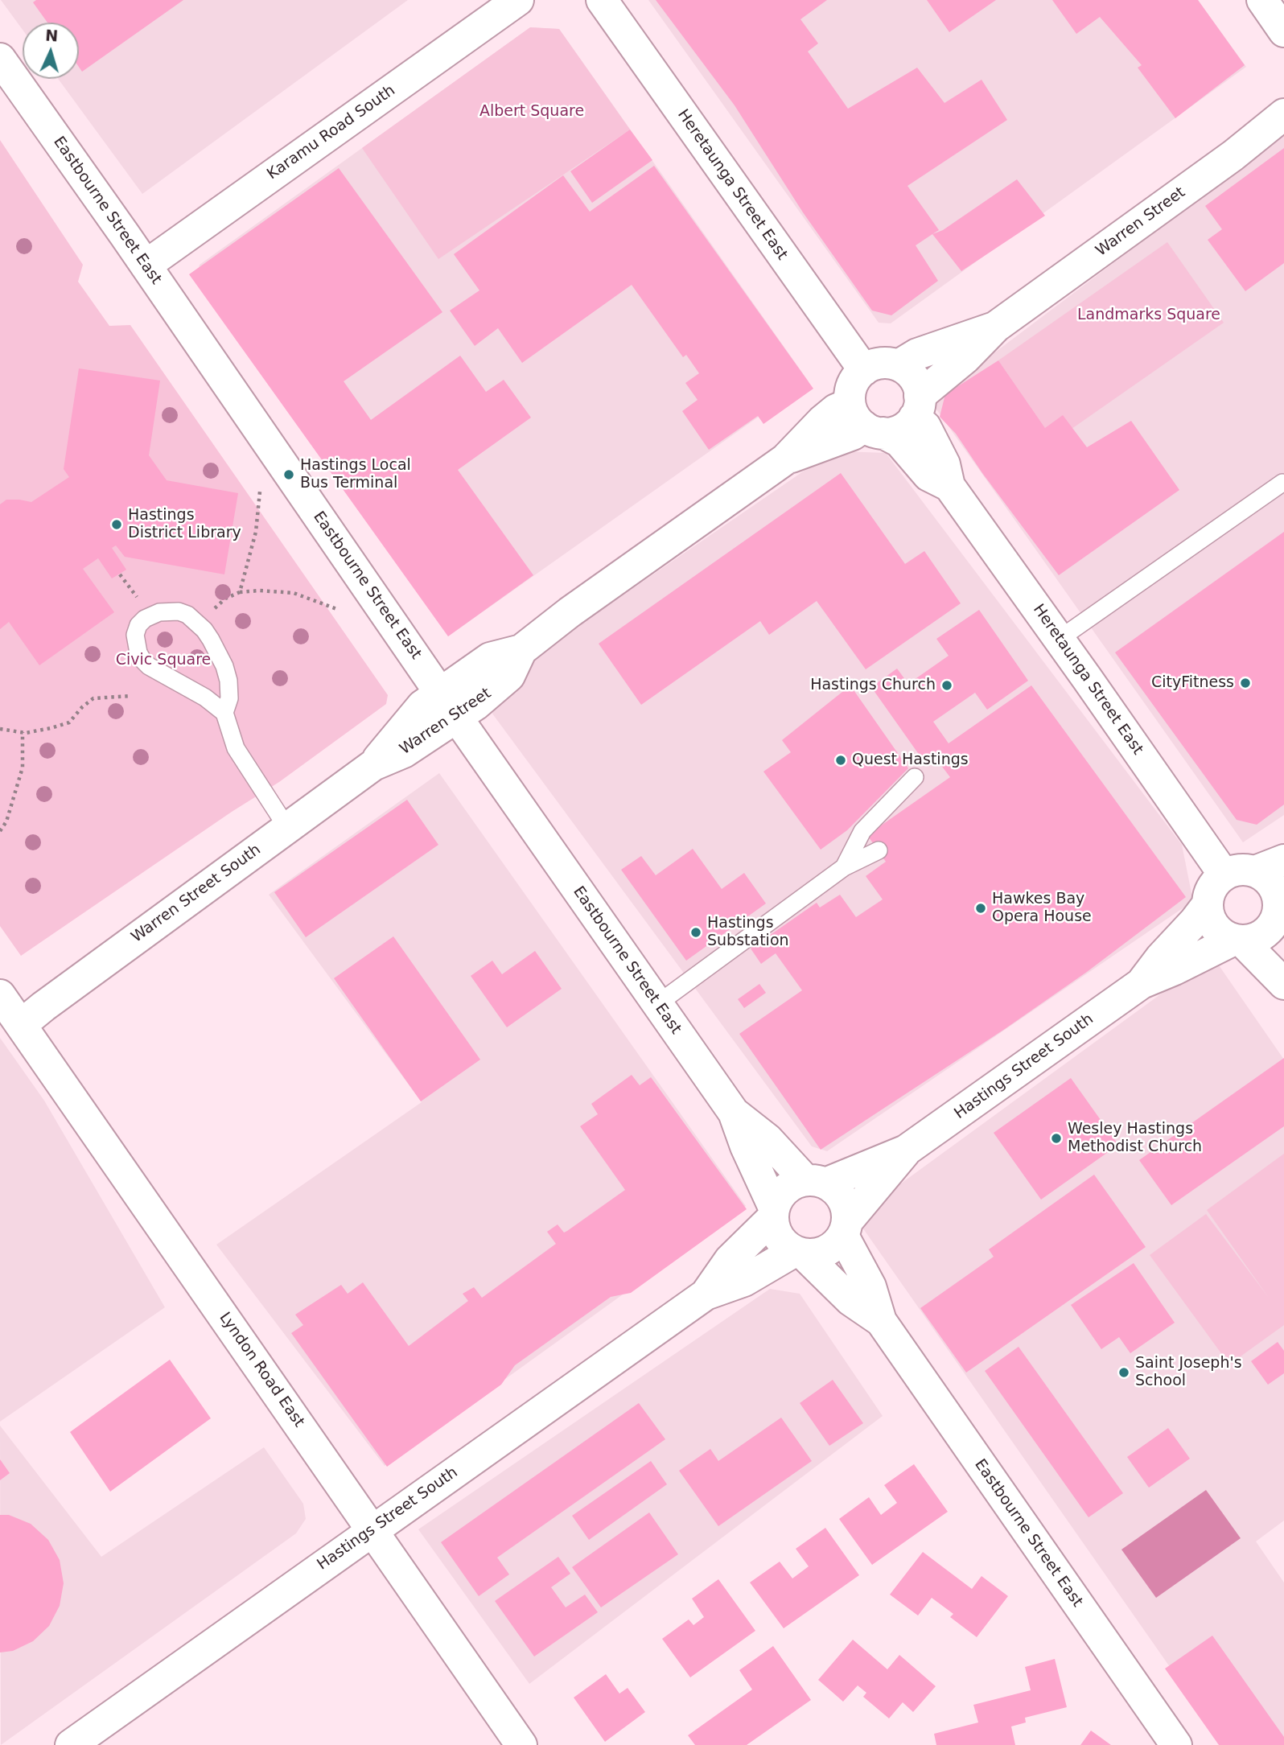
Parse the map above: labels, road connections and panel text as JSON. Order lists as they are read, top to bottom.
{
  "streets": {
    "street": [
      "Karamu Road South",
      "Heretaunga Street East",
      "Eastbourne Street East",
      "Warren Street",
      "Warren Street South",
      "Hastings Street South",
      "Lyndon Road East"
    ]
  },
  "crossings": [
    ["Karamu Road South", "Eastbourne Street East"],
    ["Heretaunga Street East", "Warren Street"],
    ["Heretaunga Street East", "Hastings Street South"],
    ["Eastbourne Street East", "Warren Street"],
    ["Eastbourne Street East", "Hastings Street South"],
    ["Warren Street", "Warren Street South"],
    ["Warren Street South", "Lyndon Road East"],
    ["Hastings Street South", "Lyndon Road East"]
  ],
  "parks": ["Albert Square", "Landmarks Square", "Civic Square"],
  "places": [
    "Hastings Local Bus Terminal",
    "Hastings District Library",
    "CityFitness",
    "Hastings Church",
    "Quest Hastings",
    "Hawkes Bay Opera House",
    "Hastings Substation",
    "Wesley Hastings Methodist Church",
    "Saint Joseph's School"
  ],
  "north": "top"
}
